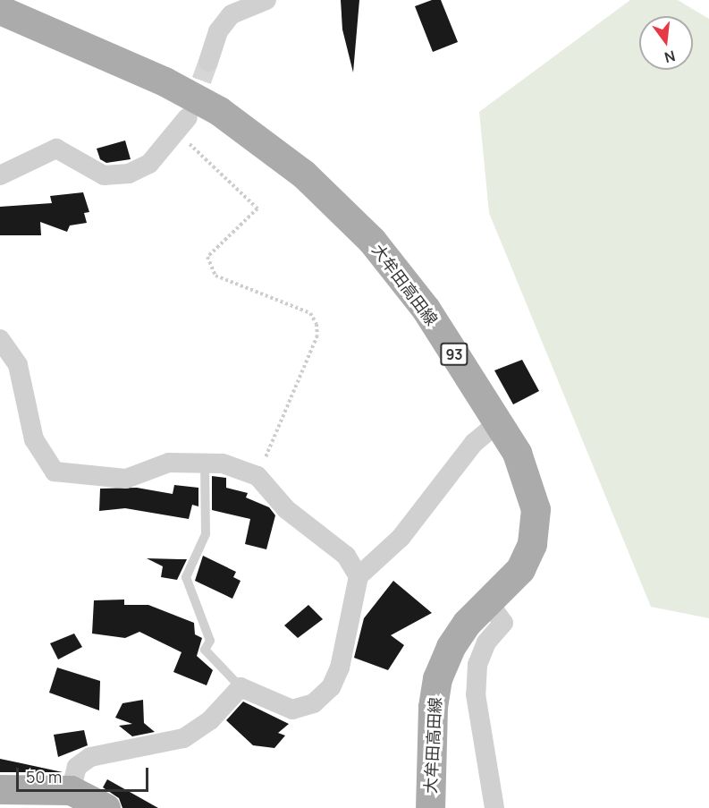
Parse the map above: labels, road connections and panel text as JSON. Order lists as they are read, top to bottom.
{
  "streets": {
    "main road": ["大牟田高田線", "93"]
  },
  "scale_bar": "50 m",
  "north": "bottom"
}
